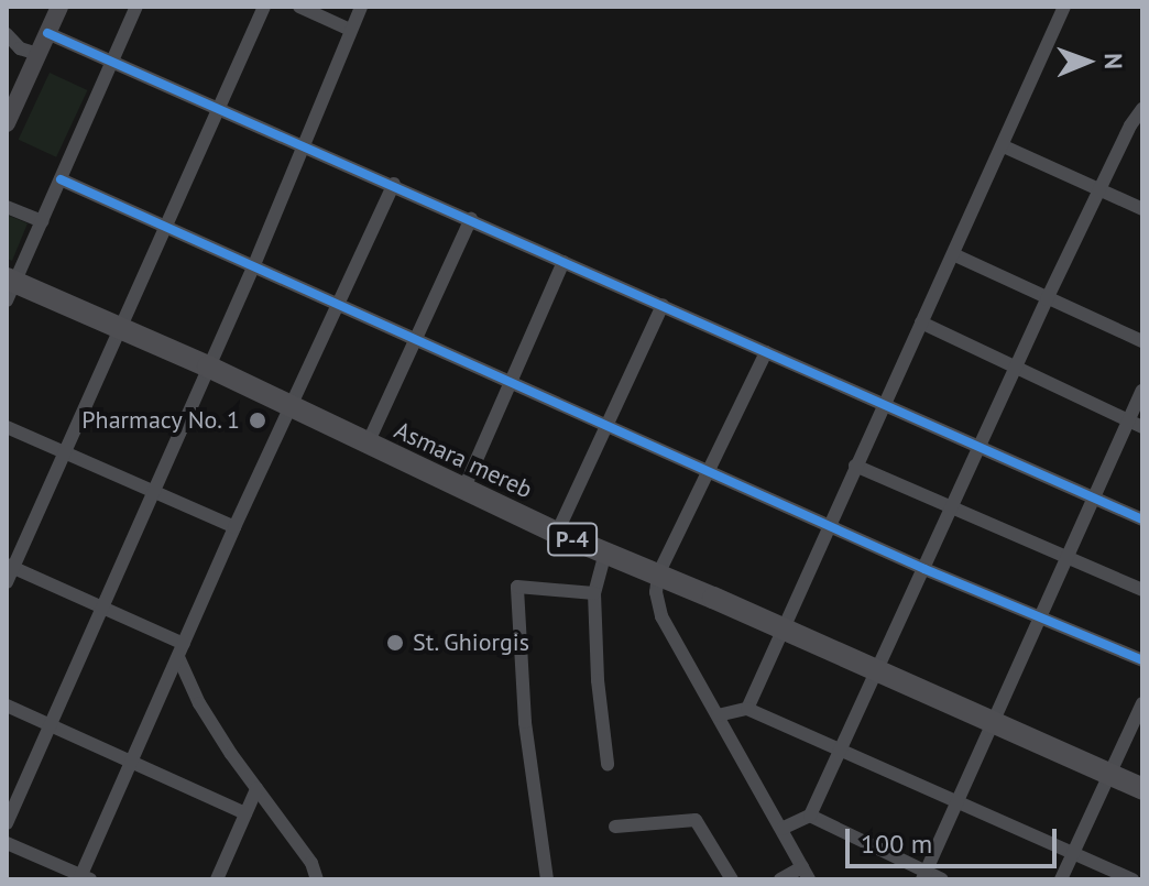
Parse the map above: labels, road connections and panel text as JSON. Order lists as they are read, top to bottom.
{
  "streets": {
    "highway": ["Asmara mereb", "P-4"]
  },
  "places": ["Pharmacy No. 1", "St. Ghiorgis"],
  "scale_bar": "100 m",
  "north": "right"
}
